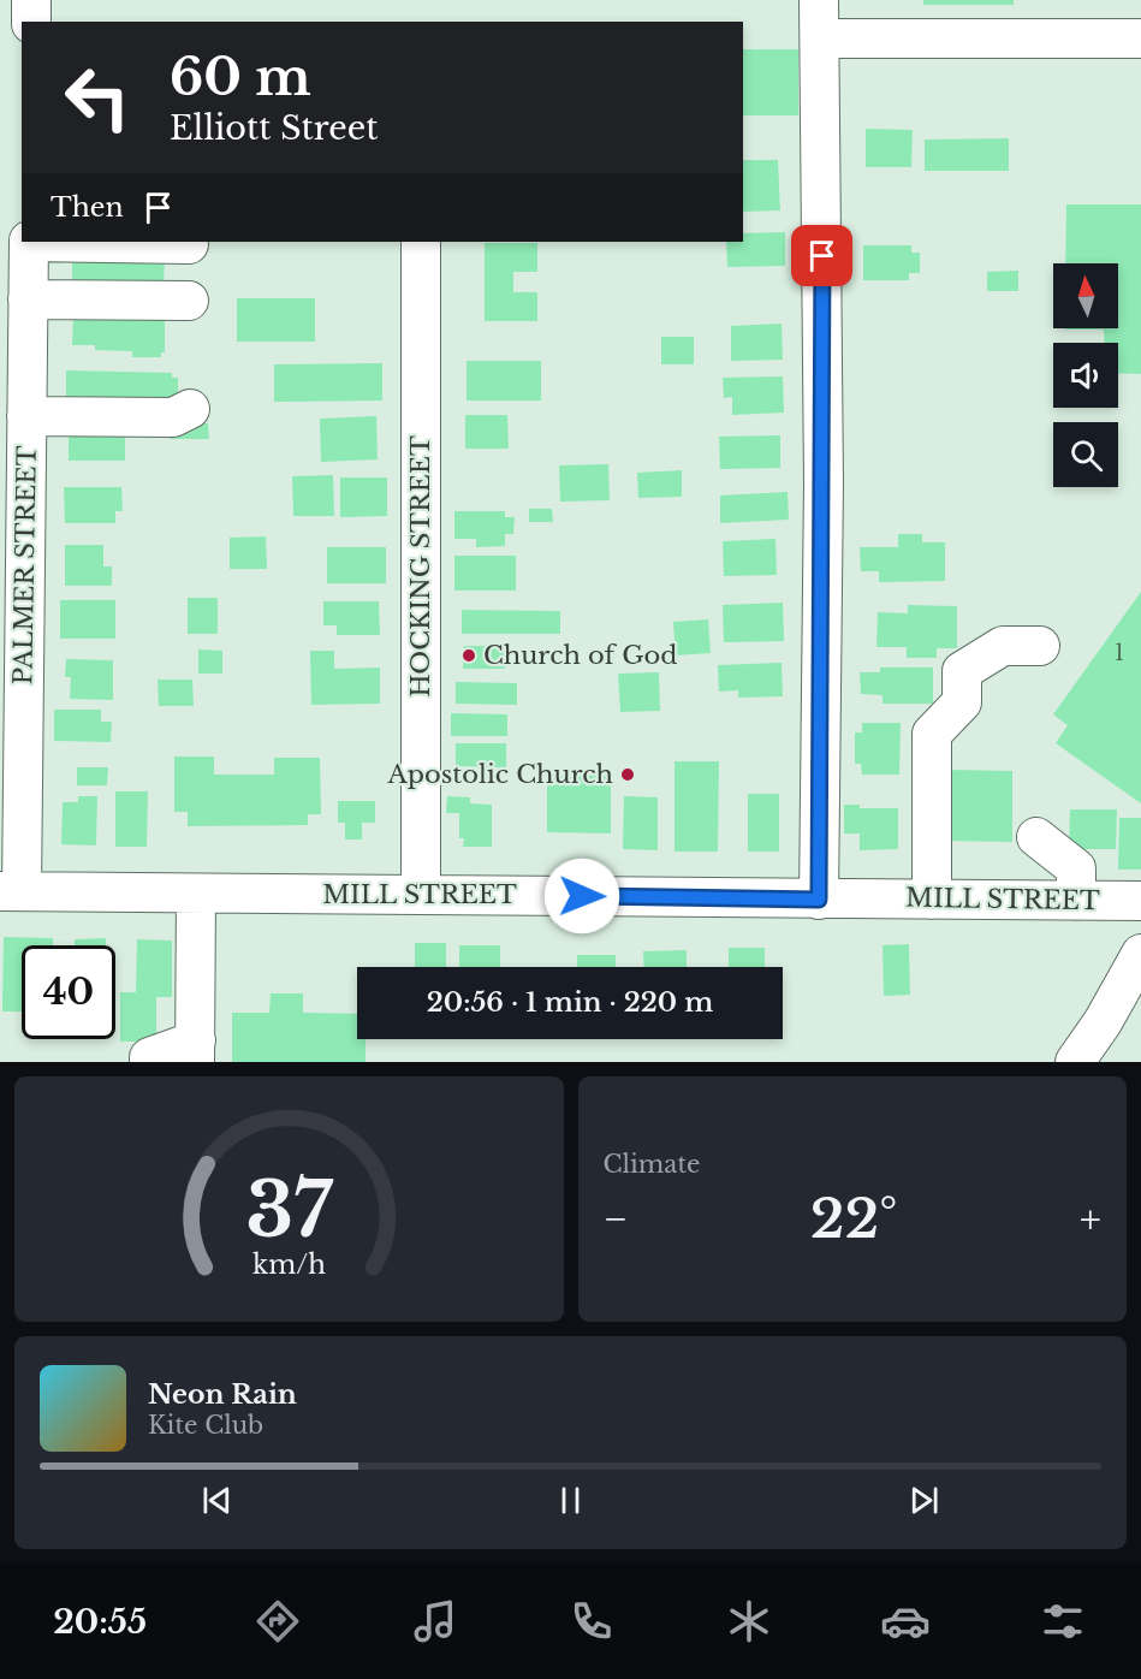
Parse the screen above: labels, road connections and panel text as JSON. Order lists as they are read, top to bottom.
{
  "streets": {
    "street": ["PALMER STREET", "HOCKING STREET", "MILL STREET"]
  },
  "crossings": [
    ["PALMER STREET", "MILL STREET"],
    ["HOCKING STREET", "MILL STREET"]
  ],
  "places": ["Church of God", "Apostolic Church"],
  "house_numbers": ["1"],
  "north": "top",
  "page": {
    "turn": ["60 m", "Elliott Street"],
    "then": "Then",
    "limit": "40",
    "trip": "20:56 · 1 min · 220 m",
    "tile": "Climate",
    "heat": ["−", "22°", "+"],
    "song": ["Neon Rain", "Kite Club"],
    "tabs": "20:55",
    "gauge": ["37", "km/h"]
  }
}
